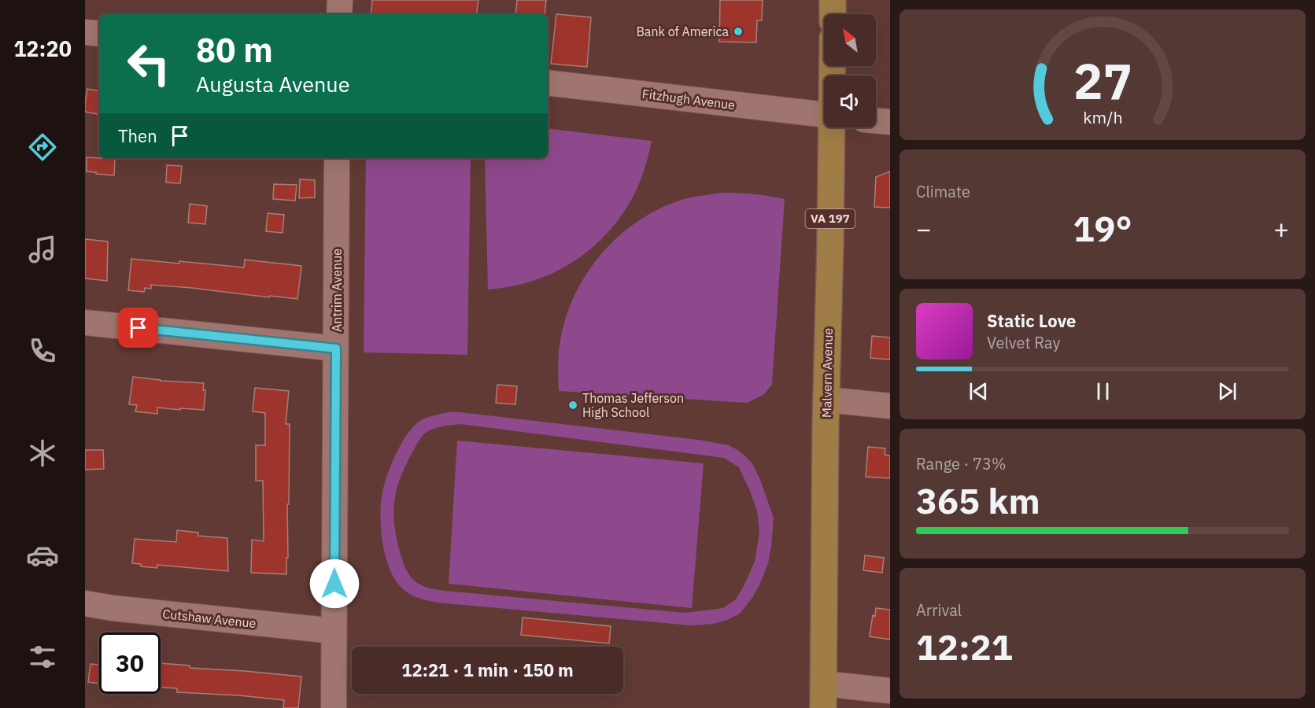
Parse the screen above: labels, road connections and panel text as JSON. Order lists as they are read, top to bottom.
{
  "streets": {
    "main road": ["VA 197", "Malvern Avenue"],
    "street": ["Fitzhugh Avenue", "Antrim Avenue", "Cutshaw Avenue"]
  },
  "crossings": [
    ["Antrim Avenue", "Cutshaw Avenue"]
  ],
  "places": ["Bank of America", "Thomas Jefferson High School"],
  "north": "top left",
  "page": {
    "tabs": "12:20",
    "turn": ["80 m", "Augusta Avenue"],
    "then": "Then",
    "tile": [
      "Climate",
      ["Range · 73%", "365 km"],
      ["Arrival", "12:21"]
    ],
    "heat": ["−", "19°", "+"],
    "song": ["Static Love", "Velvet Ray"],
    "limit": "30",
    "trip": "12:21 · 1 min · 150 m",
    "gauge": ["27", "km/h"]
  }
}
